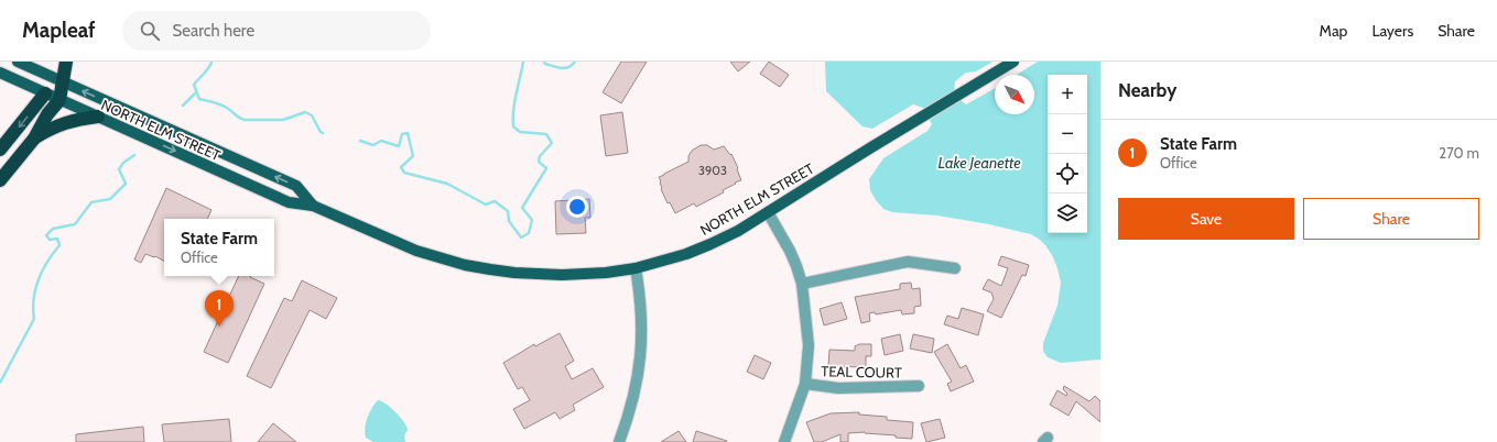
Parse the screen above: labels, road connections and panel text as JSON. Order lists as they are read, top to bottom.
{
  "streets": {
    "main road": ["NORTH ELM STREET"],
    "street": ["TEAL COURT"]
  },
  "water": ["Lake Jeanette"],
  "house_numbers": ["3903"],
  "north": "bottom right",
  "page": {
    "header": "Mapleaf",
    "search": "Search here",
    "nav": ["Map", "Layers", "Share"],
    "heading": "Nearby",
    "map_buttons": ["+", "−"],
    "list": [
      {
        "mark": "1",
        "name": "State Farm",
        "note": "Office",
        "value": "270 m"
      }
    ],
    "buttons": ["Save", "Share"],
    "popup": ["State Farm", "Office"],
    "pins": "1"
  }
}
